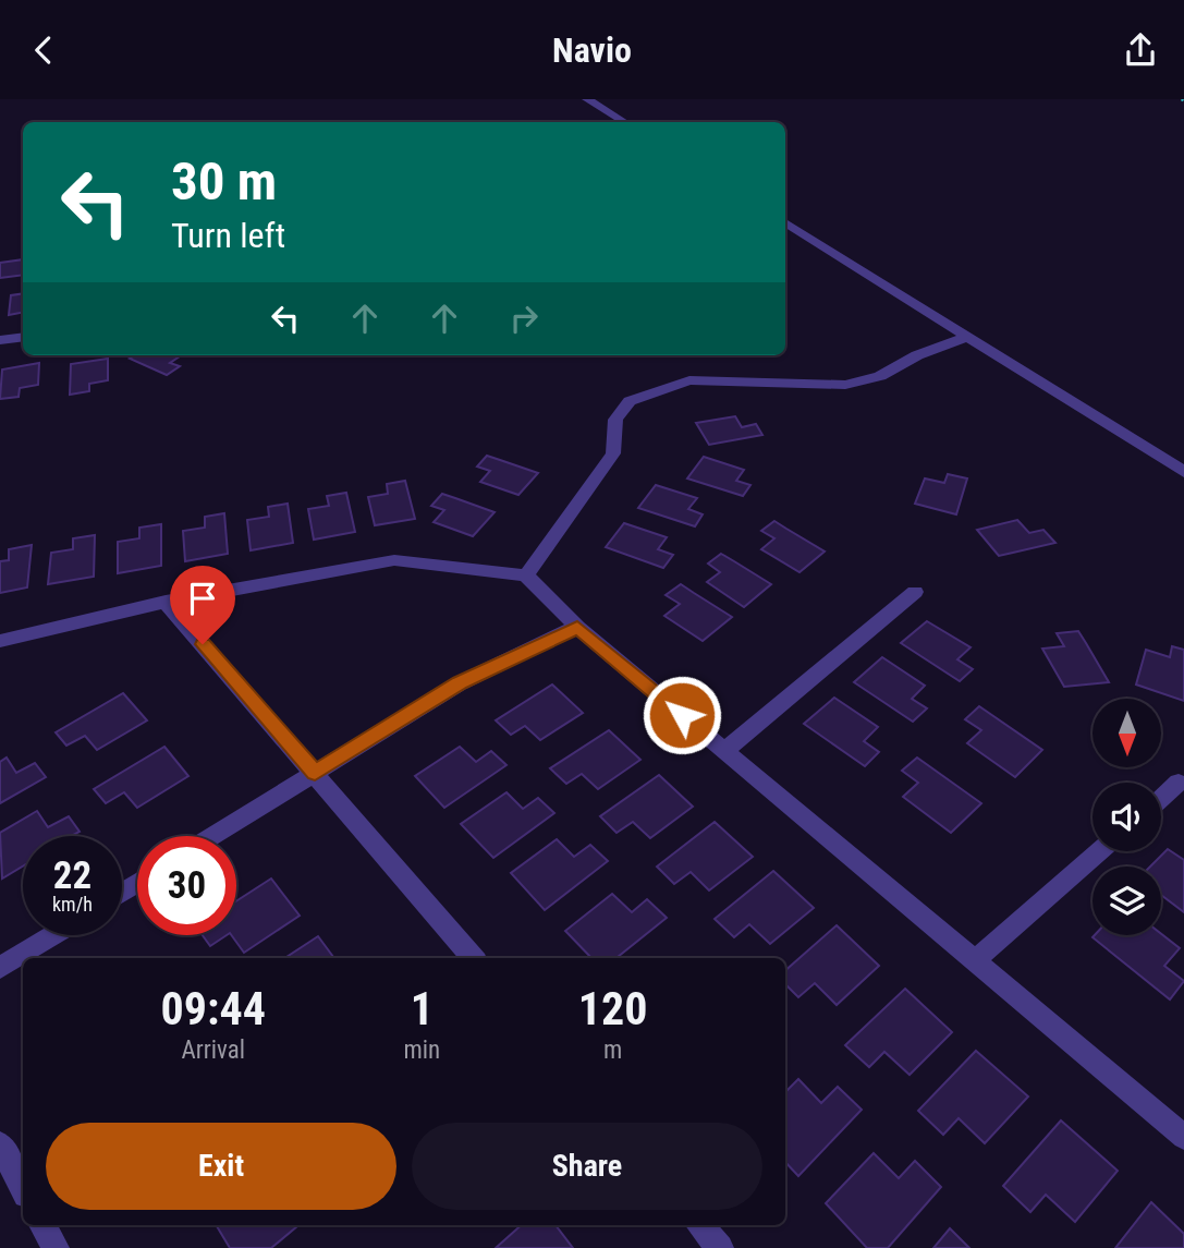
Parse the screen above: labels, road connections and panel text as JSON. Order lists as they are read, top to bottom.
{
  "north": "bottom",
  "page": {
    "header": "Navio",
    "turn": ["30 m", "Turn left"],
    "speed": "22 km/h",
    "limit": "30",
    "eta": [
      "09:44",
      "Arrival",
      "1",
      "min",
      "120",
      "m"
    ],
    "buttons": ["Exit", "Share"]
  }
}
